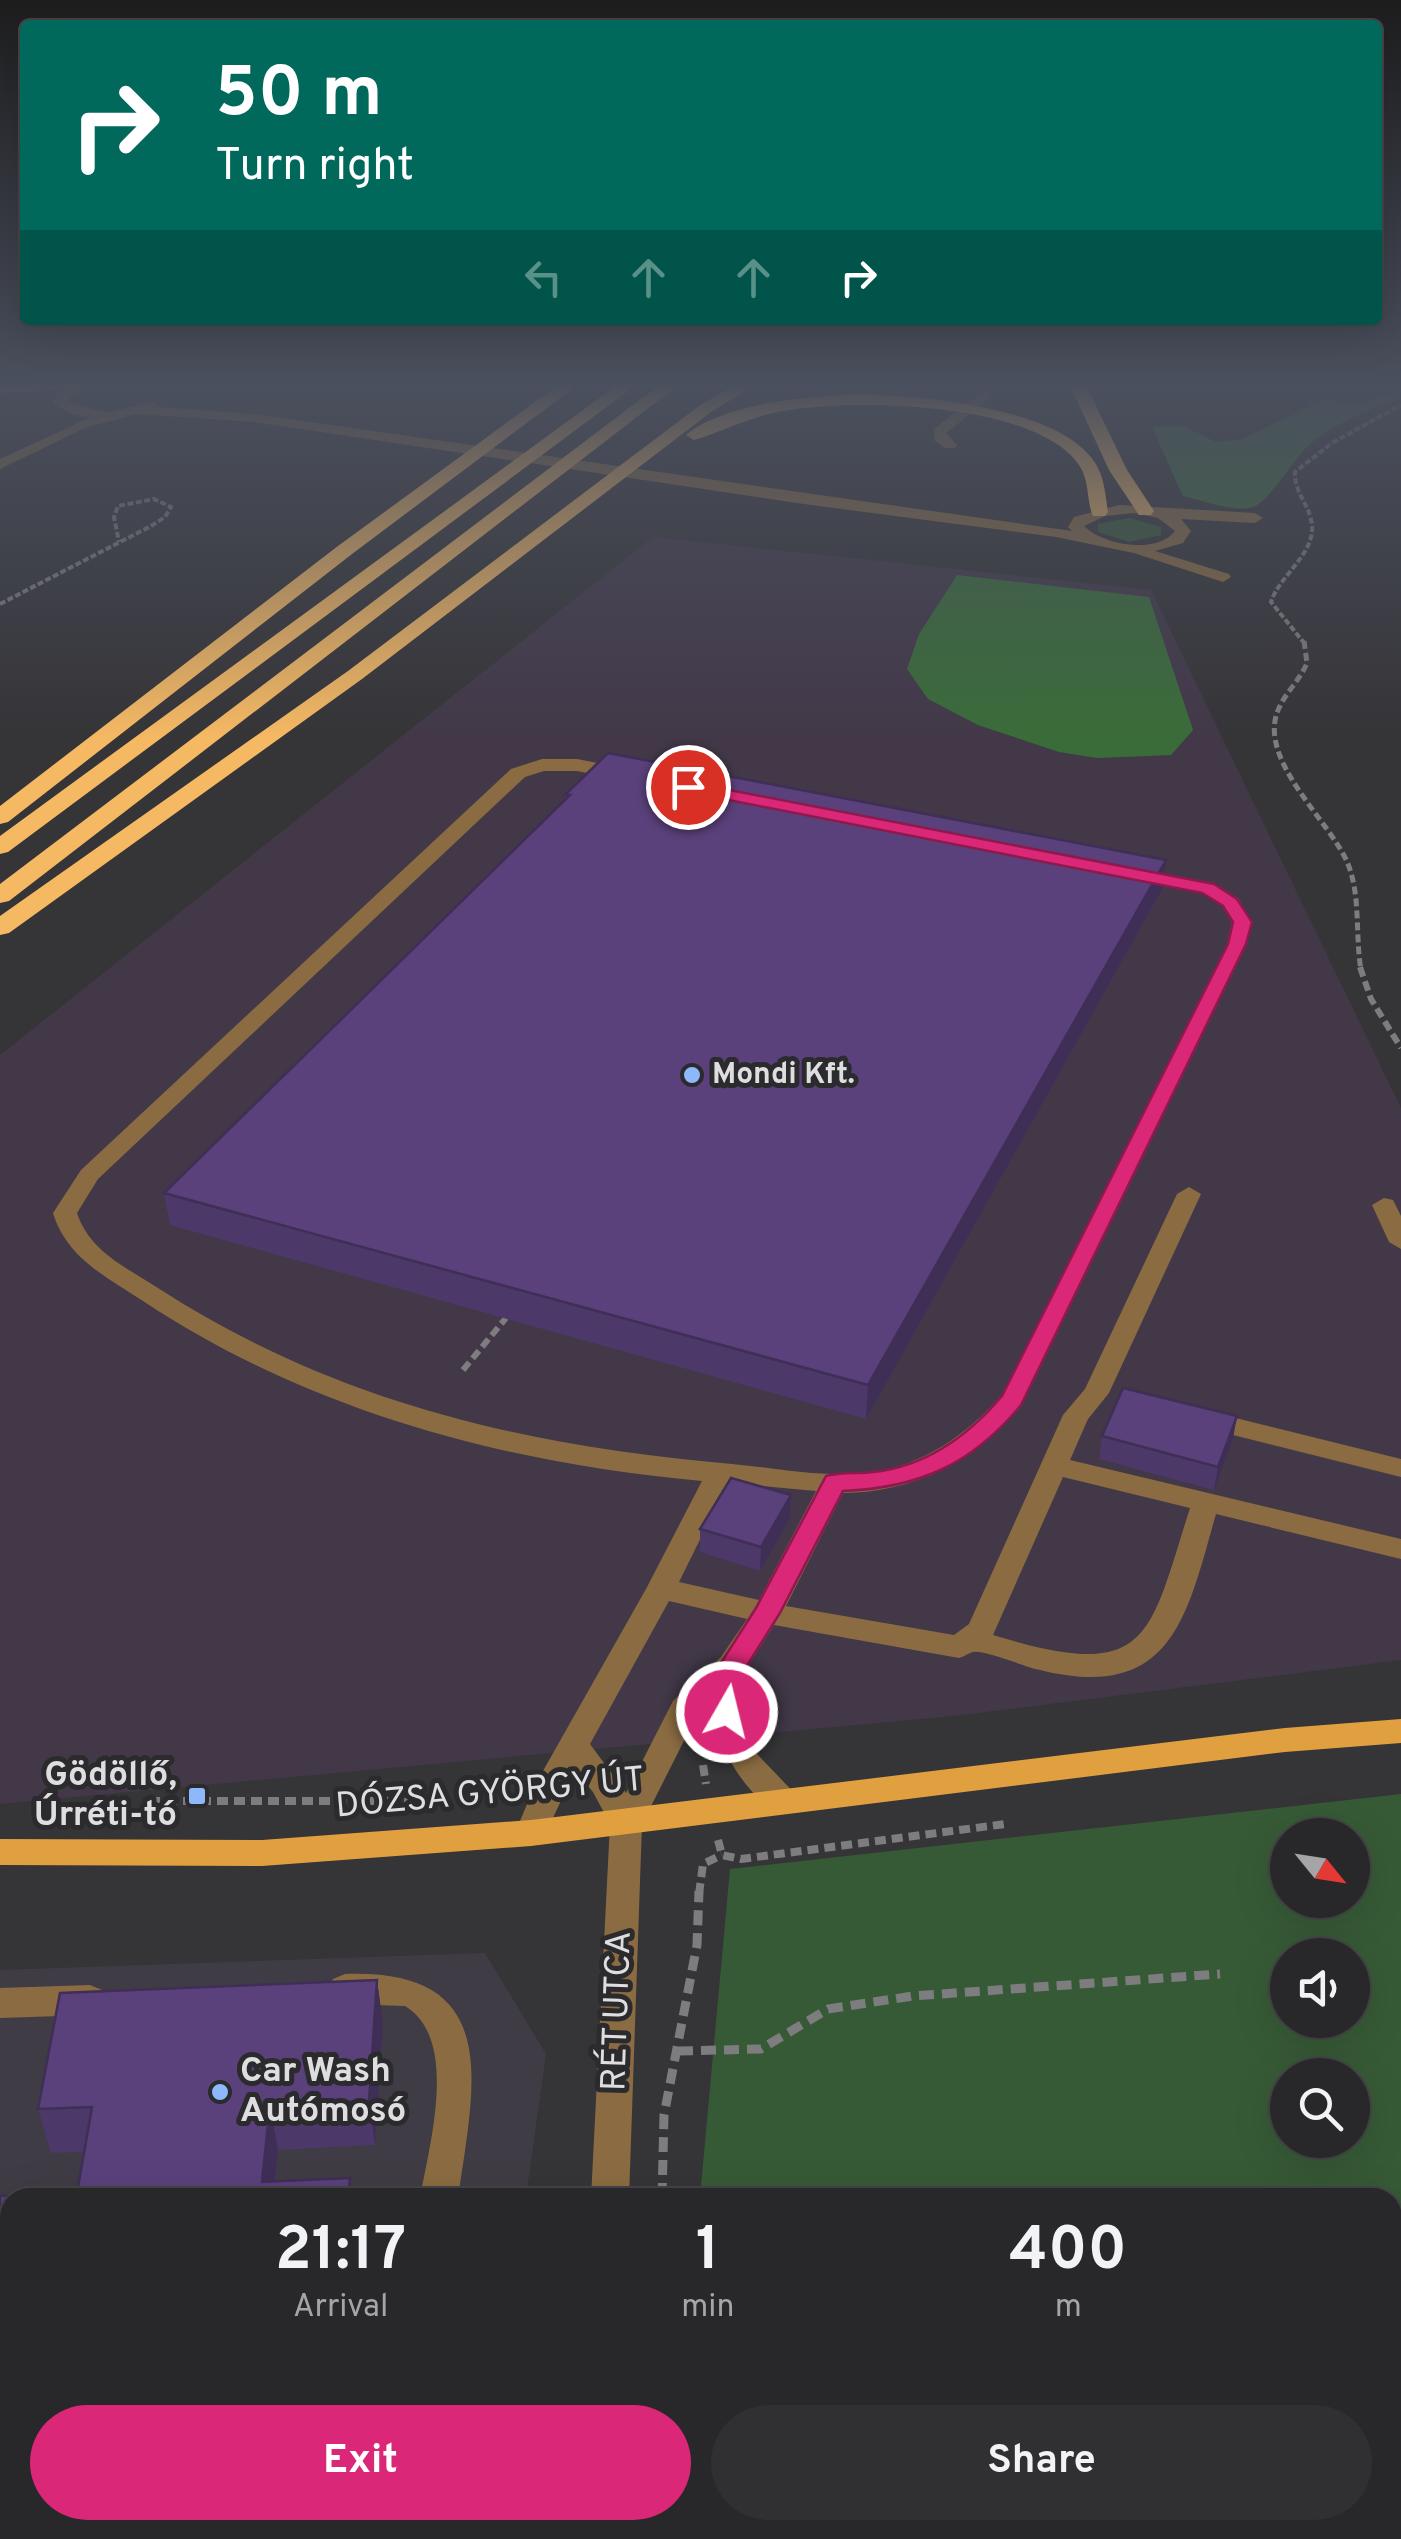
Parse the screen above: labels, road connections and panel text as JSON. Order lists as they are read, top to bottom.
{
  "streets": {
    "main road": ["DÓZSA GYÖRGY ÚT"],
    "street": ["RÉT UTCA"]
  },
  "crossings": [
    ["DÓZSA GYÖRGY ÚT", "RÉT UTCA"]
  ],
  "places": {
    "other": ["Mondi Kft.", "Car Wash Autómosó"],
    "transit": ["Gödöllő, Úrréti-tó"]
  },
  "north": "bottom right",
  "page": {
    "turn": ["50 m", "Turn right"],
    "eta": [
      "21:17",
      "Arrival",
      "1",
      "min",
      "400",
      "m"
    ],
    "buttons": ["Exit", "Share"]
  }
}
